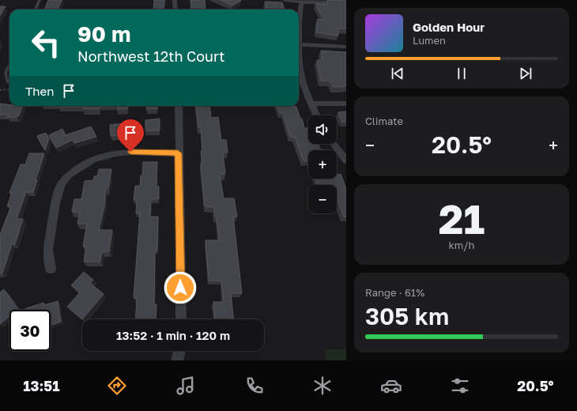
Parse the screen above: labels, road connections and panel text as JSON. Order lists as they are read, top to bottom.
{
  "page": {
    "turn": ["90 m", "Northwest 12th Court"],
    "song": ["Golden Hour", "Lumen"],
    "then": "Then",
    "tile": [
      "Climate",
      ["21", "km/h"],
      ["Range · 61%", "305 km"]
    ],
    "map_buttons": ["+", "−"],
    "heat": ["−", "20.5°", "+"],
    "limit": "30",
    "trip": "13:52 · 1 min · 120 m",
    "tabs": ["13:51", "20.5°"]
  }
}
